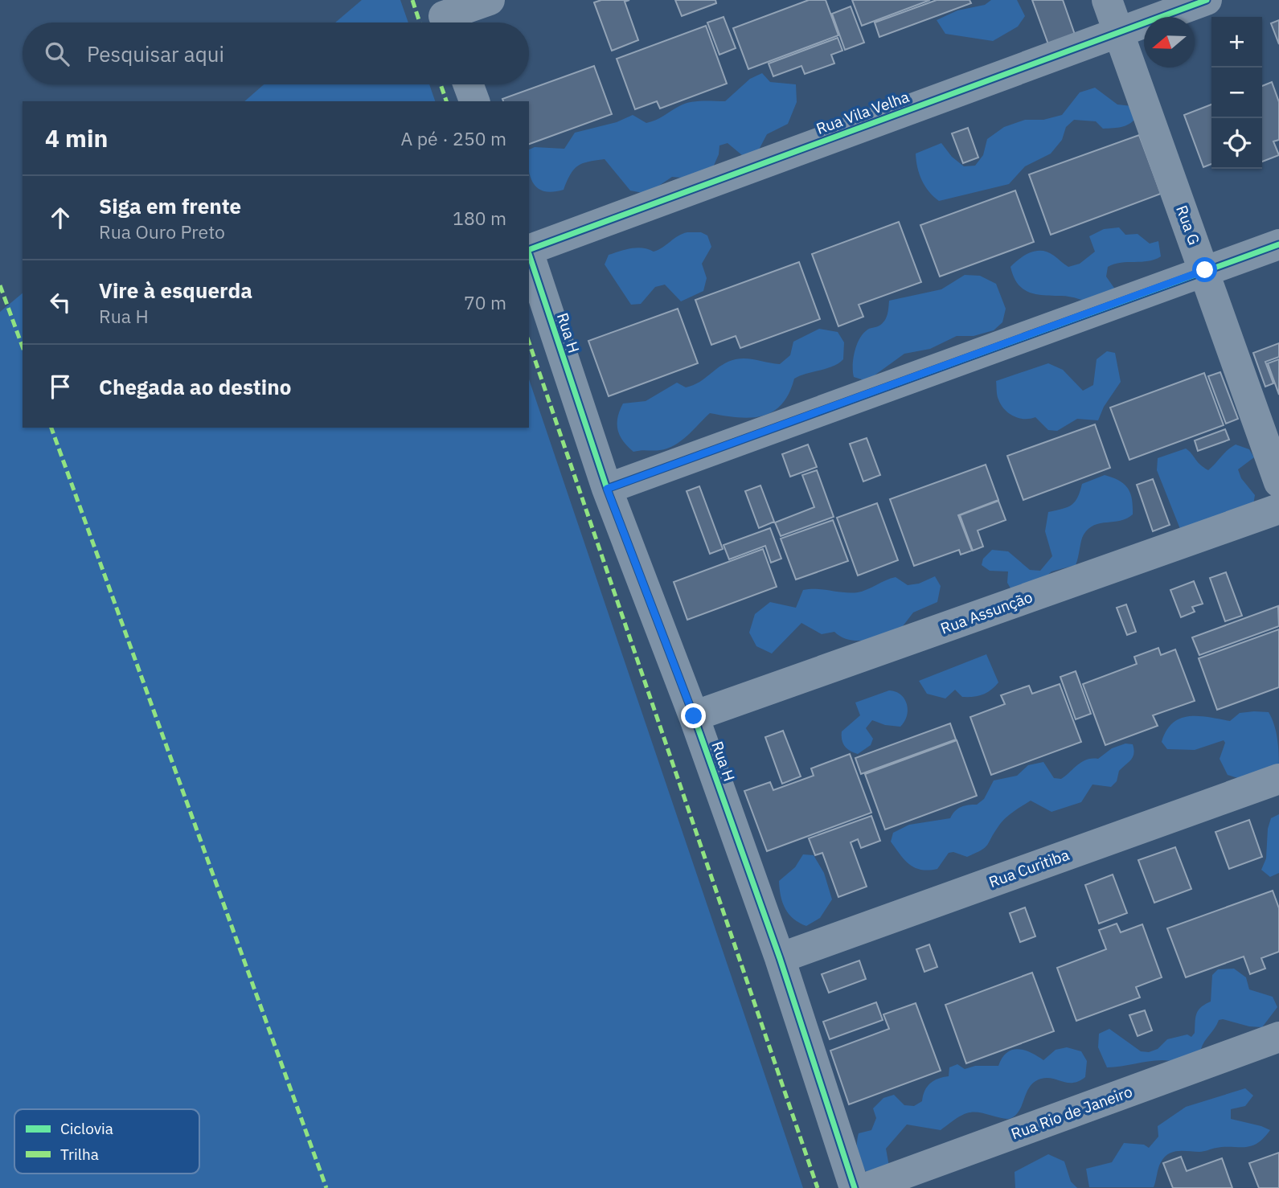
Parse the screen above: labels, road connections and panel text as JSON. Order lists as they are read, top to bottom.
{
  "streets": {
    "street": [
      "Rua Vila Velha",
      "Rua G",
      "Rua H",
      "Rua Assunção",
      "Rua Curitiba",
      "Rua Rio de Janeiro"
    ]
  },
  "crossings": [
    ["Rua Vila Velha", "Rua G"],
    ["Rua H", "Rua Assunção"],
    ["Rua H", "Rua Curitiba"]
  ],
  "legend": ["Ciclovia", "Trilha"],
  "north": "left",
  "page": {
    "map_buttons": ["+", "−"],
    "search": "Pesquisar aqui",
    "heading": ["4 min", "A pé · 250 m"],
    "list": [
      ["Siga em frente", "Rua Ouro Preto", "180 m"],
      ["Vire à esquerda", "Rua H", "70 m"],
      "Chegada ao destino"
    ]
  }
}
